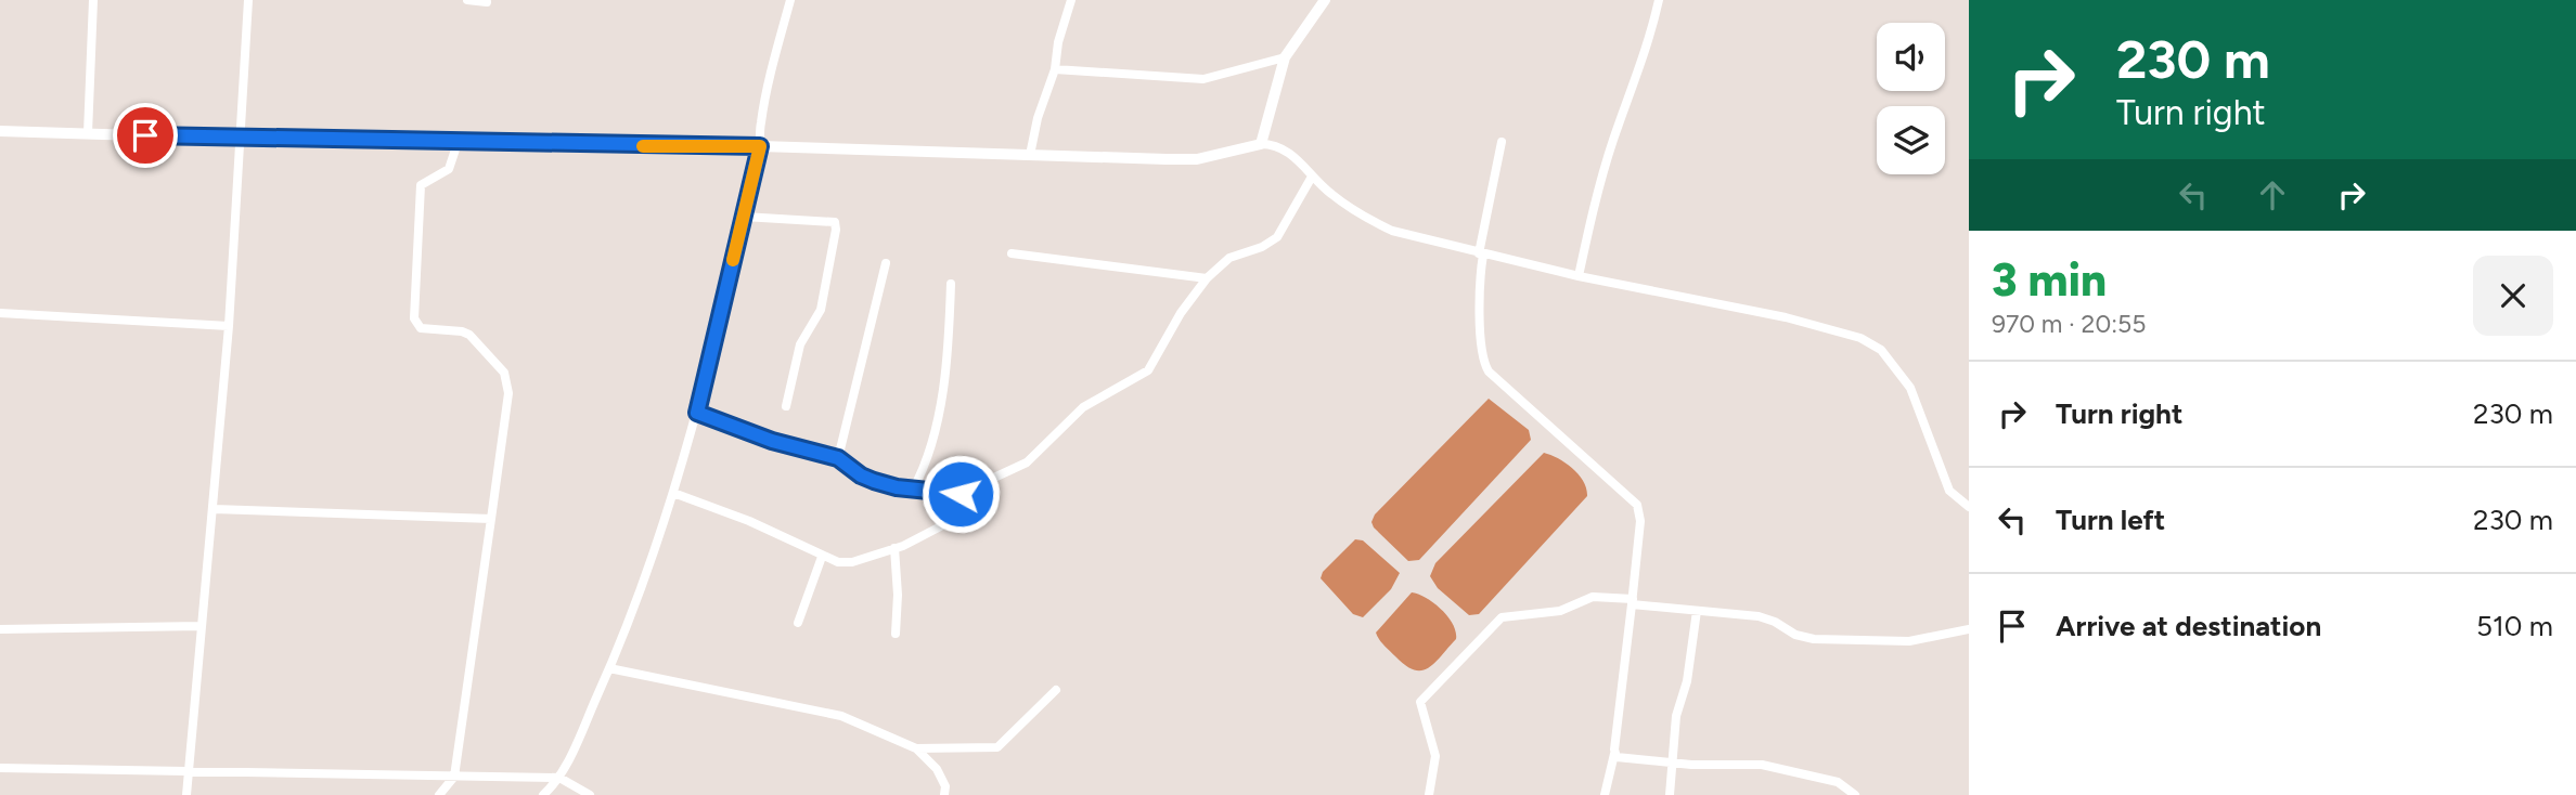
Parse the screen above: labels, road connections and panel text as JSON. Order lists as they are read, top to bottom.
{
  "page": {
    "turn": ["230 m", "Turn right"],
    "heading": ["3 min", "970 m · 20:55"],
    "list": [
      {
        "name": "Turn right",
        "value": "230 m"
      },
      {
        "name": "Turn left",
        "value": "230 m"
      },
      {
        "name": "Arrive at destination",
        "value": "510 m"
      }
    ]
  }
}
